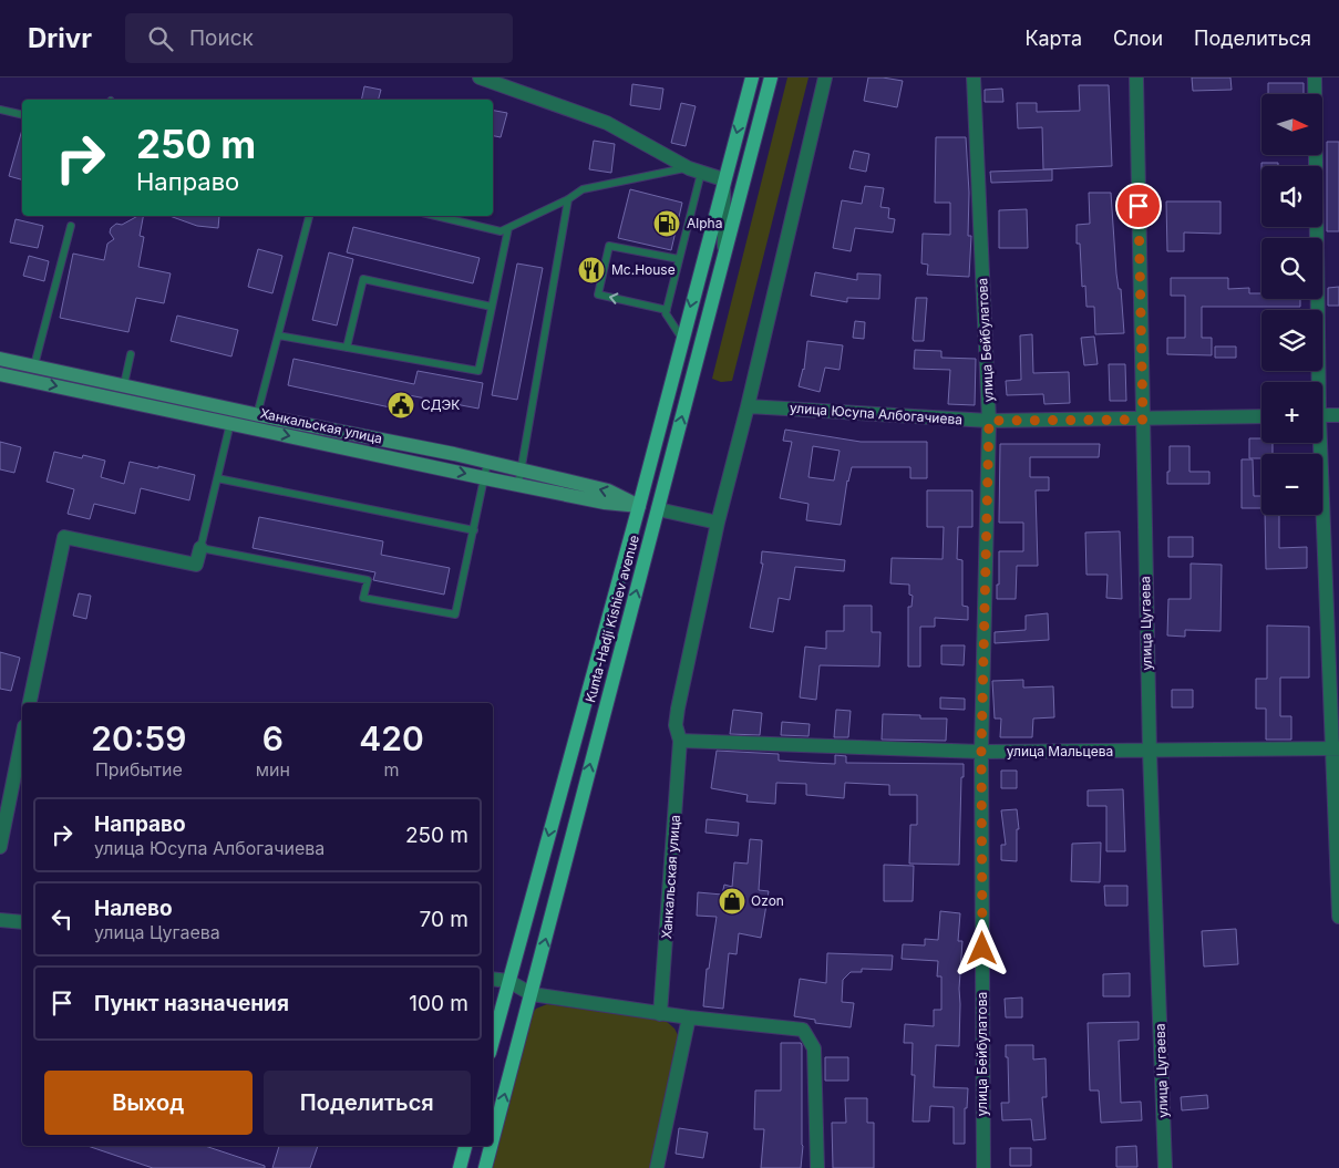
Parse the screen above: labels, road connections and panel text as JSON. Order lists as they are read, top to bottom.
{
  "streets": {
    "main road": ["Kunta-Hadji Kishiev avenue"],
    "street": [
      "улица Бейбулатова",
      "улица Юсупа Албогачиева",
      "Ханкальская улица",
      "улица Цугаева",
      "улица Мальцева"
    ]
  },
  "crossings": [
    ["улица Бейбулатова", "улица Юсупа Албогачиева"],
    ["улица Бейбулатова", "улица Мальцева"],
    ["улица Юсупа Албогачиева", "улица Цугаева"],
    ["Ханкальская улица", "Kunta-Hadji Kishiev avenue"],
    ["Ханкальская улица", "улица Мальцева"],
    ["улица Цугаева", "улица Мальцева"]
  ],
  "places": {
    "fuel station": ["Alpha"],
    "restaurant": ["Mc.House"],
    "public building": ["СДЭК"],
    "shop": ["Ozon"]
  },
  "north": "right",
  "page": {
    "header": "Drivr",
    "search": "Поиск",
    "nav": ["Карта", "Слои", "Поделиться"],
    "map_buttons": ["+", "−"],
    "turn": ["250 m", "Направо"],
    "eta": [
      "20:59",
      "Прибытие",
      "6",
      "мин",
      "420",
      "m"
    ],
    "list": [
      {
        "name": "Направо",
        "note": "улица Юсупа Албогачиева",
        "value": "250 m"
      },
      {
        "name": "Налево",
        "note": "улица Цугаева",
        "value": "70 m"
      },
      {
        "name": "Пункт назначения",
        "value": "100 m"
      }
    ],
    "buttons": ["Выход", "Поделиться"]
  }
}
